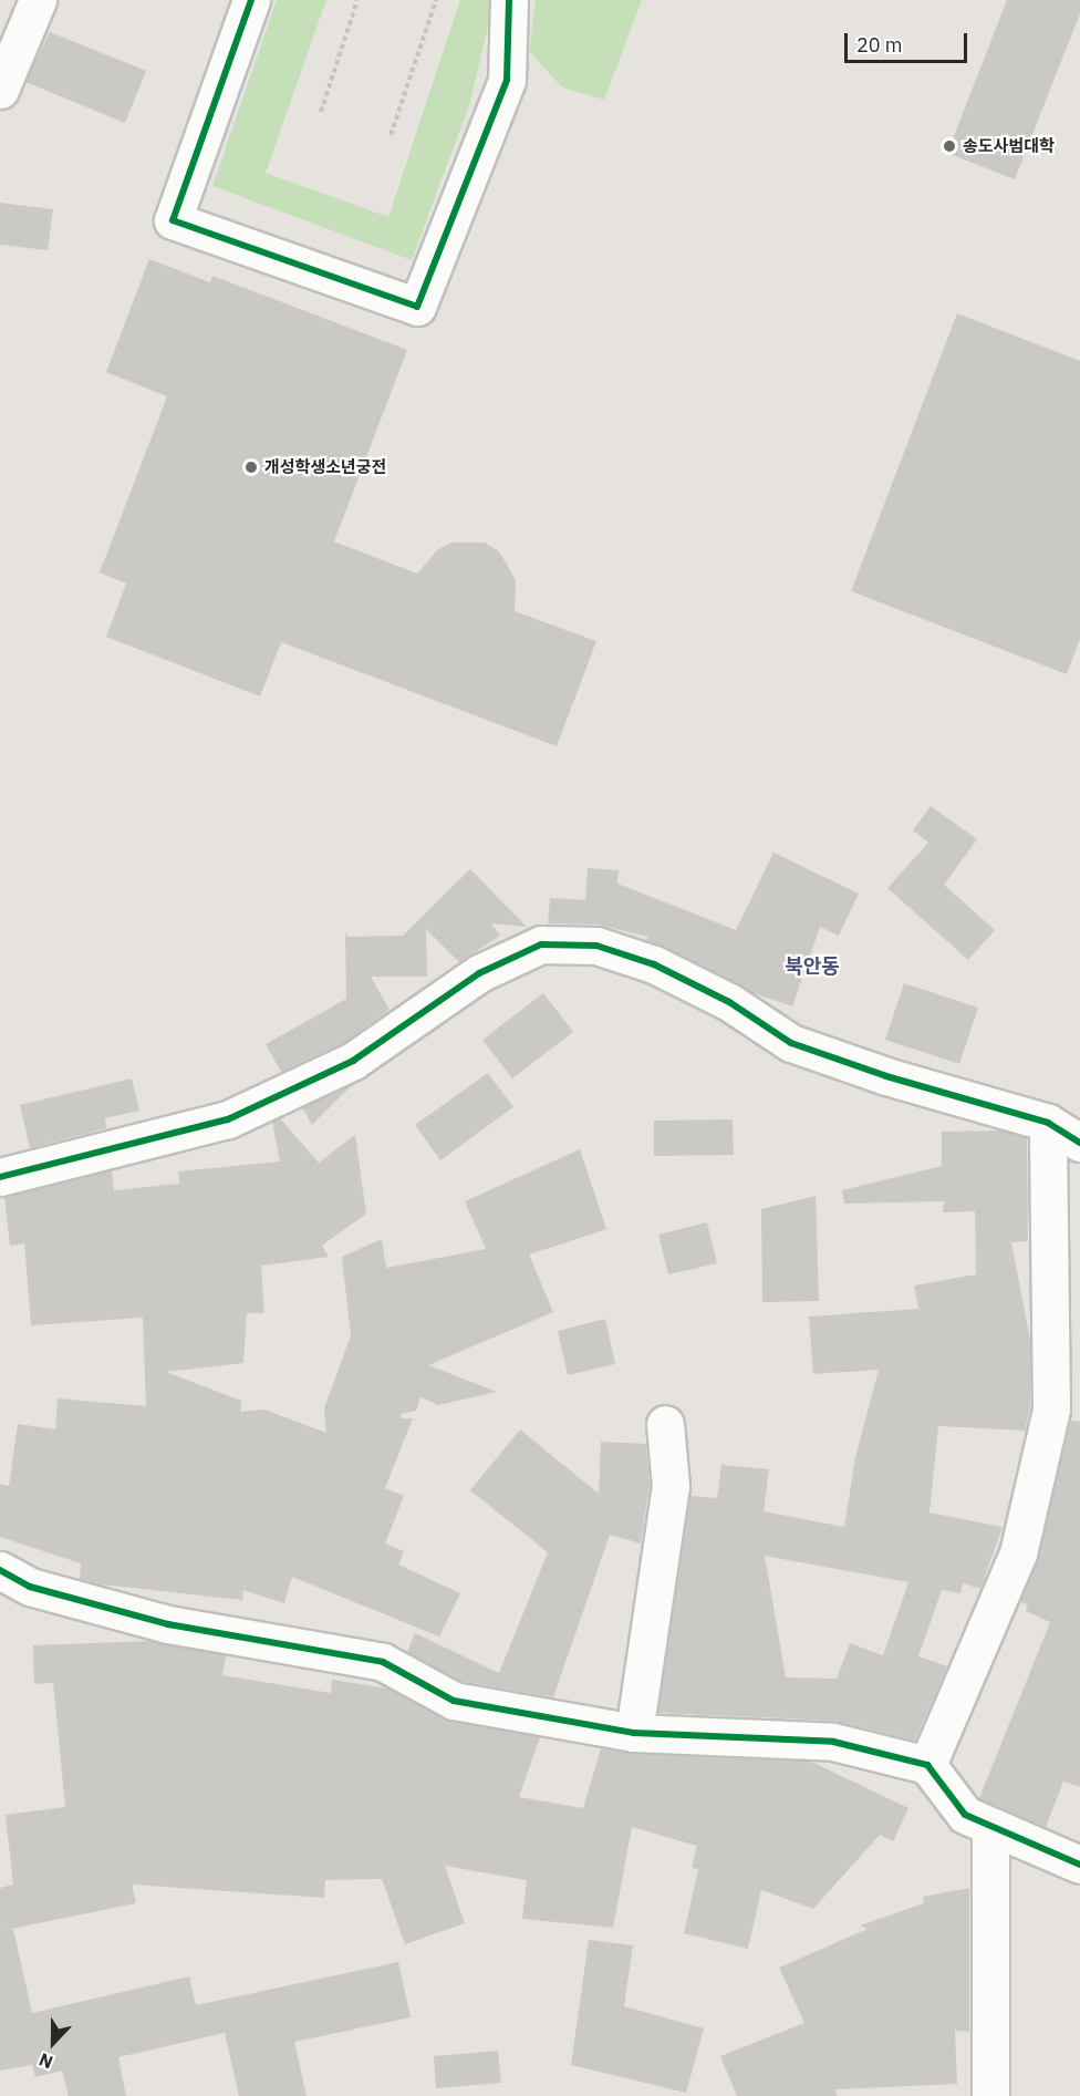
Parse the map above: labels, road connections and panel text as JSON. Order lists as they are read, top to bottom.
{
  "districts": ["북안동"],
  "places": ["송도사범대학", "개성학생소년궁전"],
  "scale_bar": "20 m",
  "north": "bottom"
}
